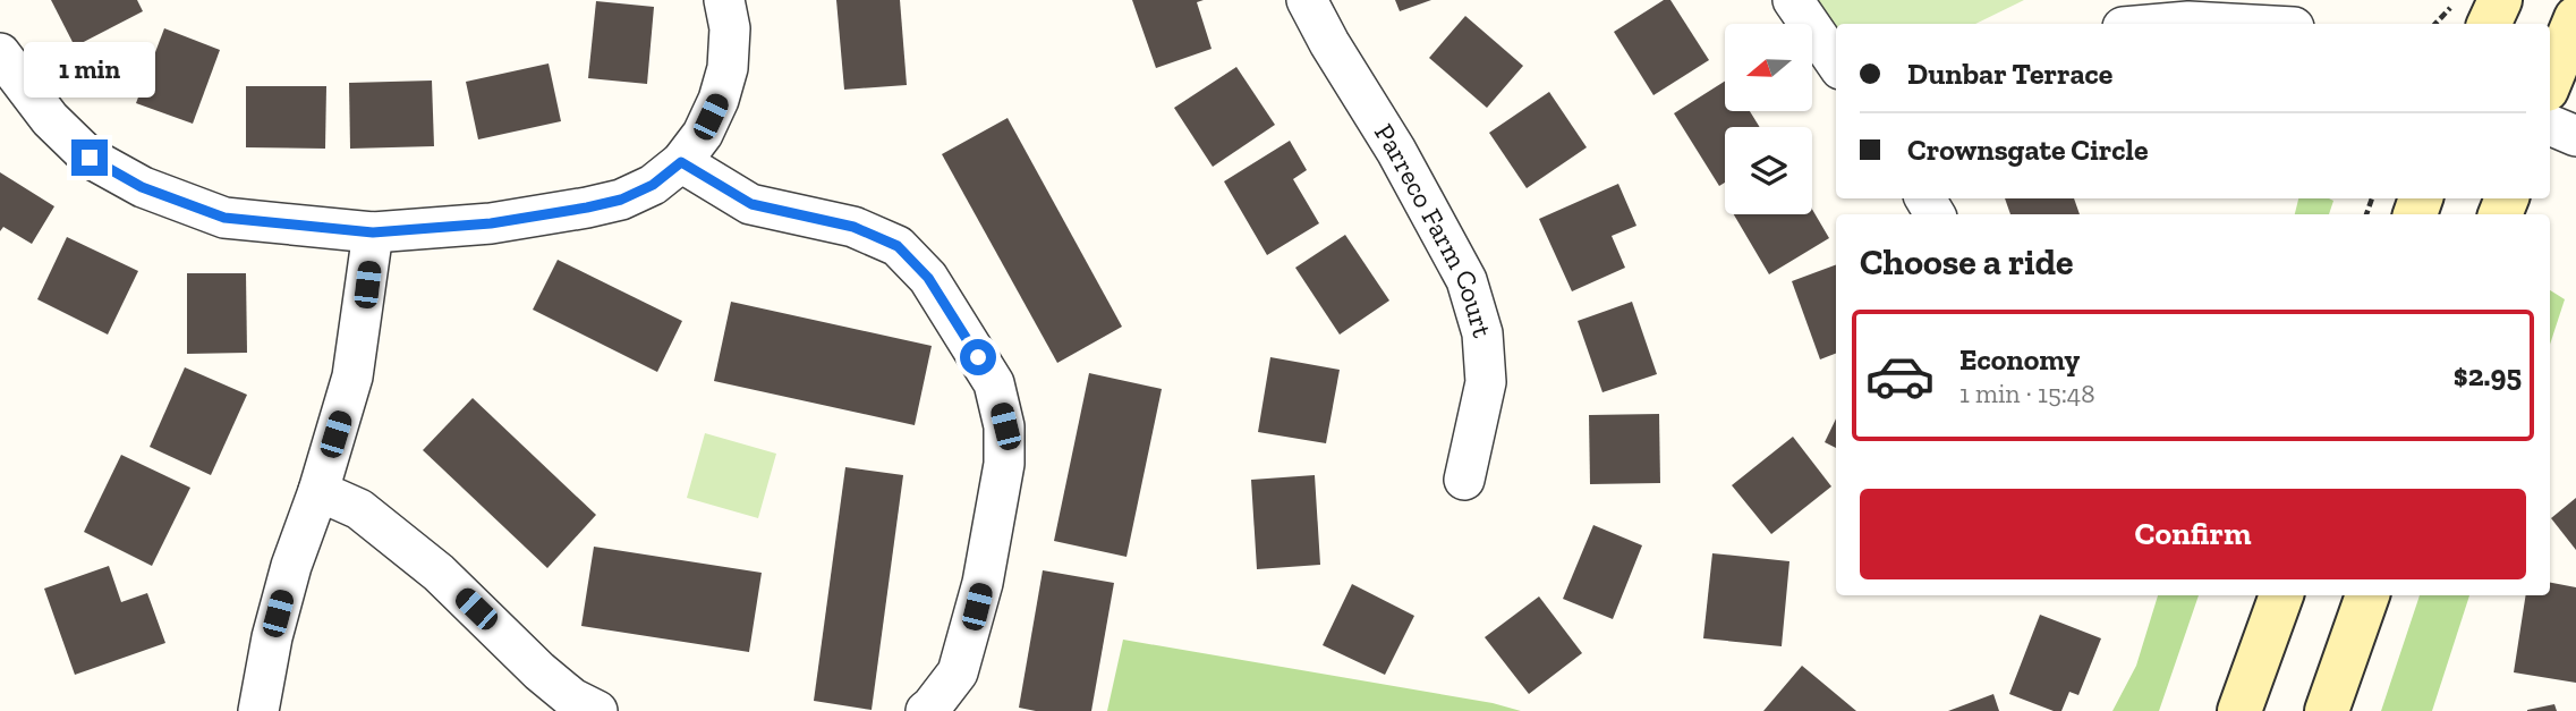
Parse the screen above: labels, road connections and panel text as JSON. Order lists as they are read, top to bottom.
{
  "streets": {
    "street": ["Parreco Farm Court"]
  },
  "north": "left",
  "page": {
    "banner": ["Dunbar Terrace", "Crownsgate Circle"],
    "bubble": "1 min",
    "heading": "Choose a ride",
    "list": [
      {
        "name": "Economy",
        "note": "1 min · 15:48",
        "value": "$2.95"
      }
    ],
    "buttons": "Confirm"
  }
}
